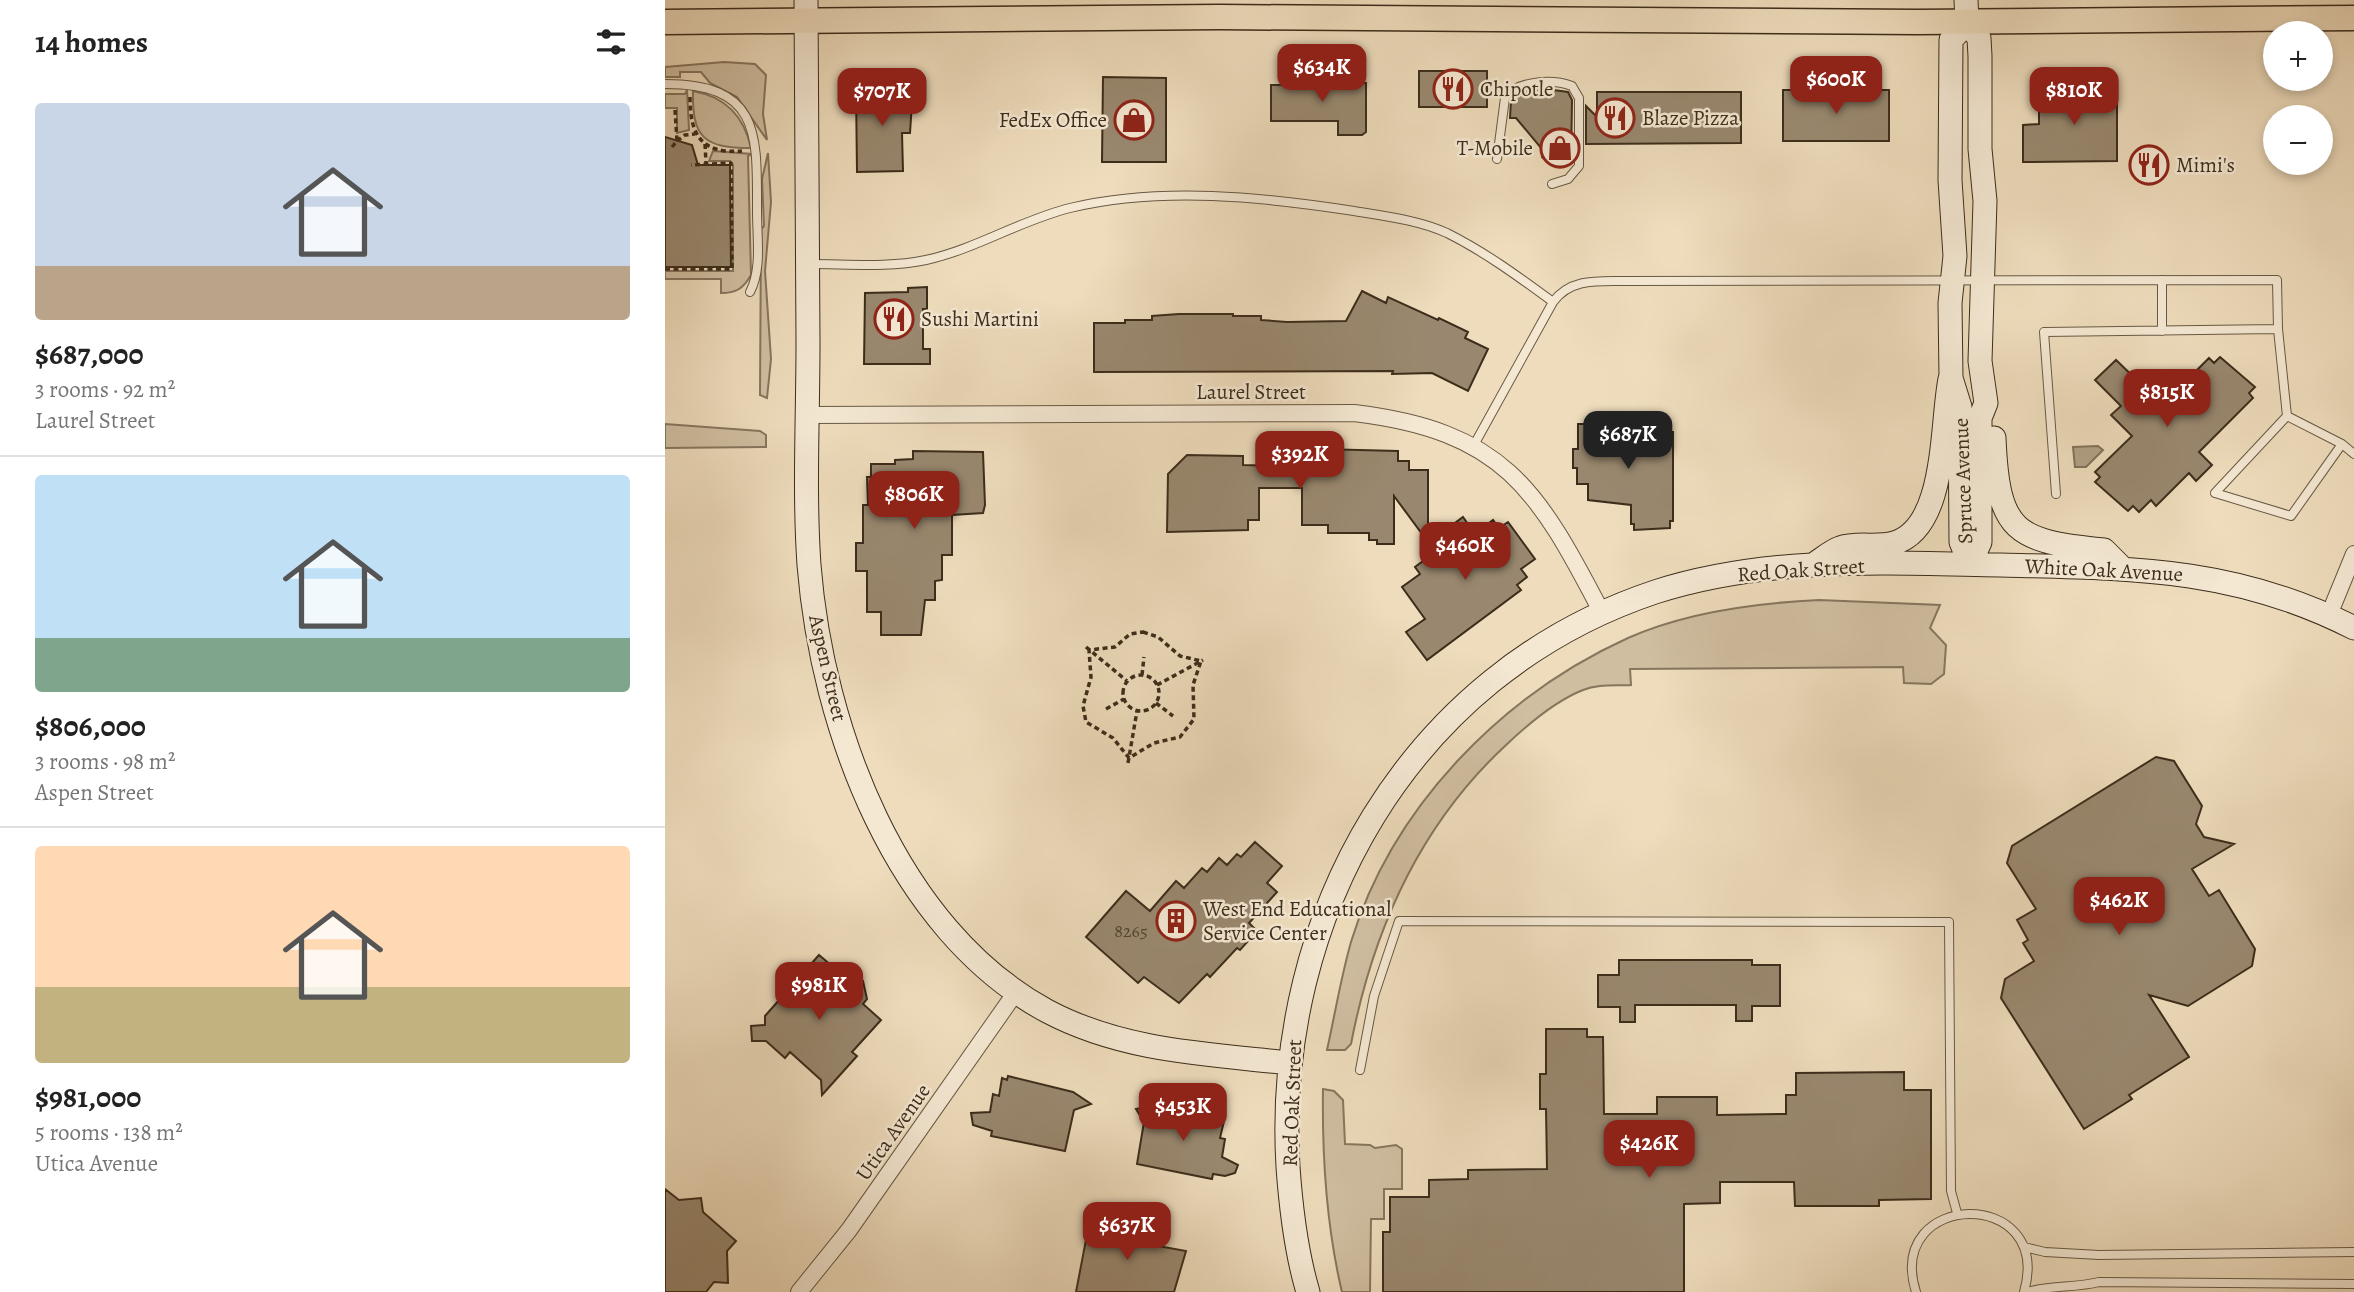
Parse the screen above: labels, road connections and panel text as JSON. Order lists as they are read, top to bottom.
{
  "streets": {
    "street": [
      "Laurel Street",
      "Spruce Avenue",
      "Red Oak Street",
      "White Oak Avenue",
      "Aspen Street",
      "Utica Avenue"
    ]
  },
  "crossings": [
    ["Laurel Street", "Red Oak Street"],
    ["Laurel Street", "Aspen Street"],
    ["Spruce Avenue", "Red Oak Street"],
    ["Spruce Avenue", "White Oak Avenue"],
    ["Red Oak Street", "White Oak Avenue"],
    ["Red Oak Street", "Aspen Street"],
    ["Aspen Street", "Utica Avenue"]
  ],
  "places": {
    "restaurant": [
      "Chipotle",
      "Blaze Pizza",
      "Mimi's",
      "Sushi Martini"
    ],
    "shop": ["FedEx Office", "T-Mobile"],
    "building": ["West End Educational Service Center"]
  },
  "house_numbers": ["8265"],
  "page": {
    "heading": "14 homes",
    "map_buttons": ["+", "−"],
    "price": [
      "$634K",
      "$600K",
      "$810K",
      "$707K",
      "$815K",
      "$687K",
      "$392K",
      "$806K",
      "$460K",
      "$462K",
      "$981K",
      "$453K",
      "$426K",
      "$637K"
    ],
    "list": [
      {
        "name": "$687,000",
        "note": "3 rooms · 92 m² · Laurel Street"
      },
      {
        "name": "$806,000",
        "note": "3 rooms · 98 m² · Aspen Street"
      },
      {
        "name": "$981,000",
        "note": "5 rooms · 138 m² · Utica Avenue"
      }
    ]
  }
}
